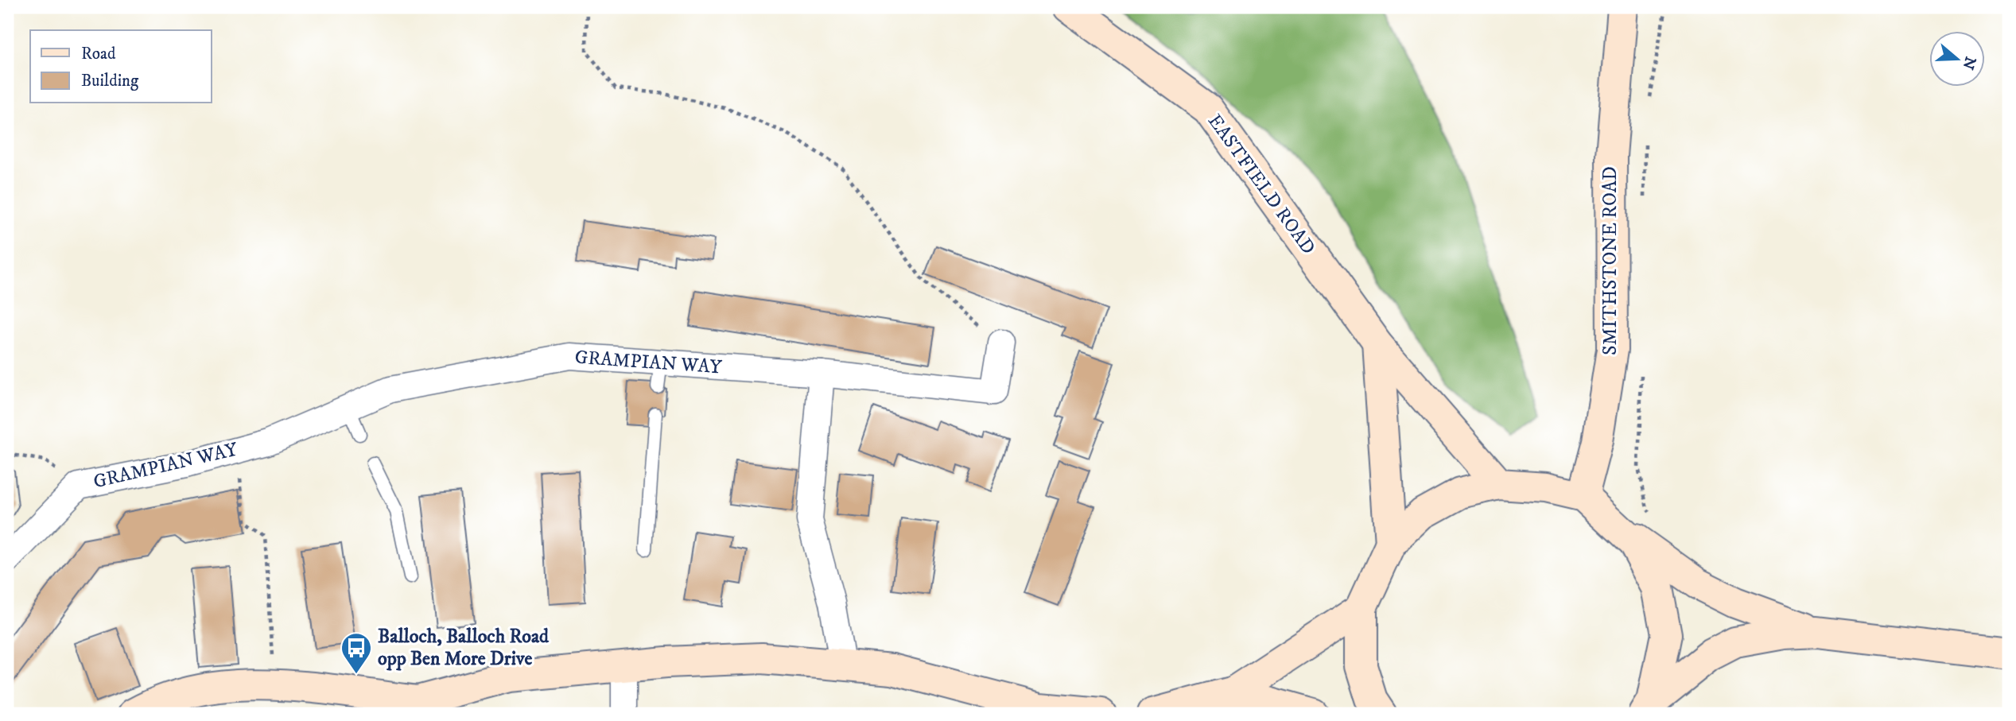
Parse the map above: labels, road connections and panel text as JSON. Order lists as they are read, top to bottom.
{
  "streets": {
    "main road": ["EASTFIELD ROAD", "SMITHSTONE ROAD"],
    "street": ["GRAMPIAN WAY"]
  },
  "places": {
    "bus stop": ["Balloch, Balloch Road opp Ben More Drive"]
  },
  "legend": ["Road", "Building"],
  "north": "right"
}
